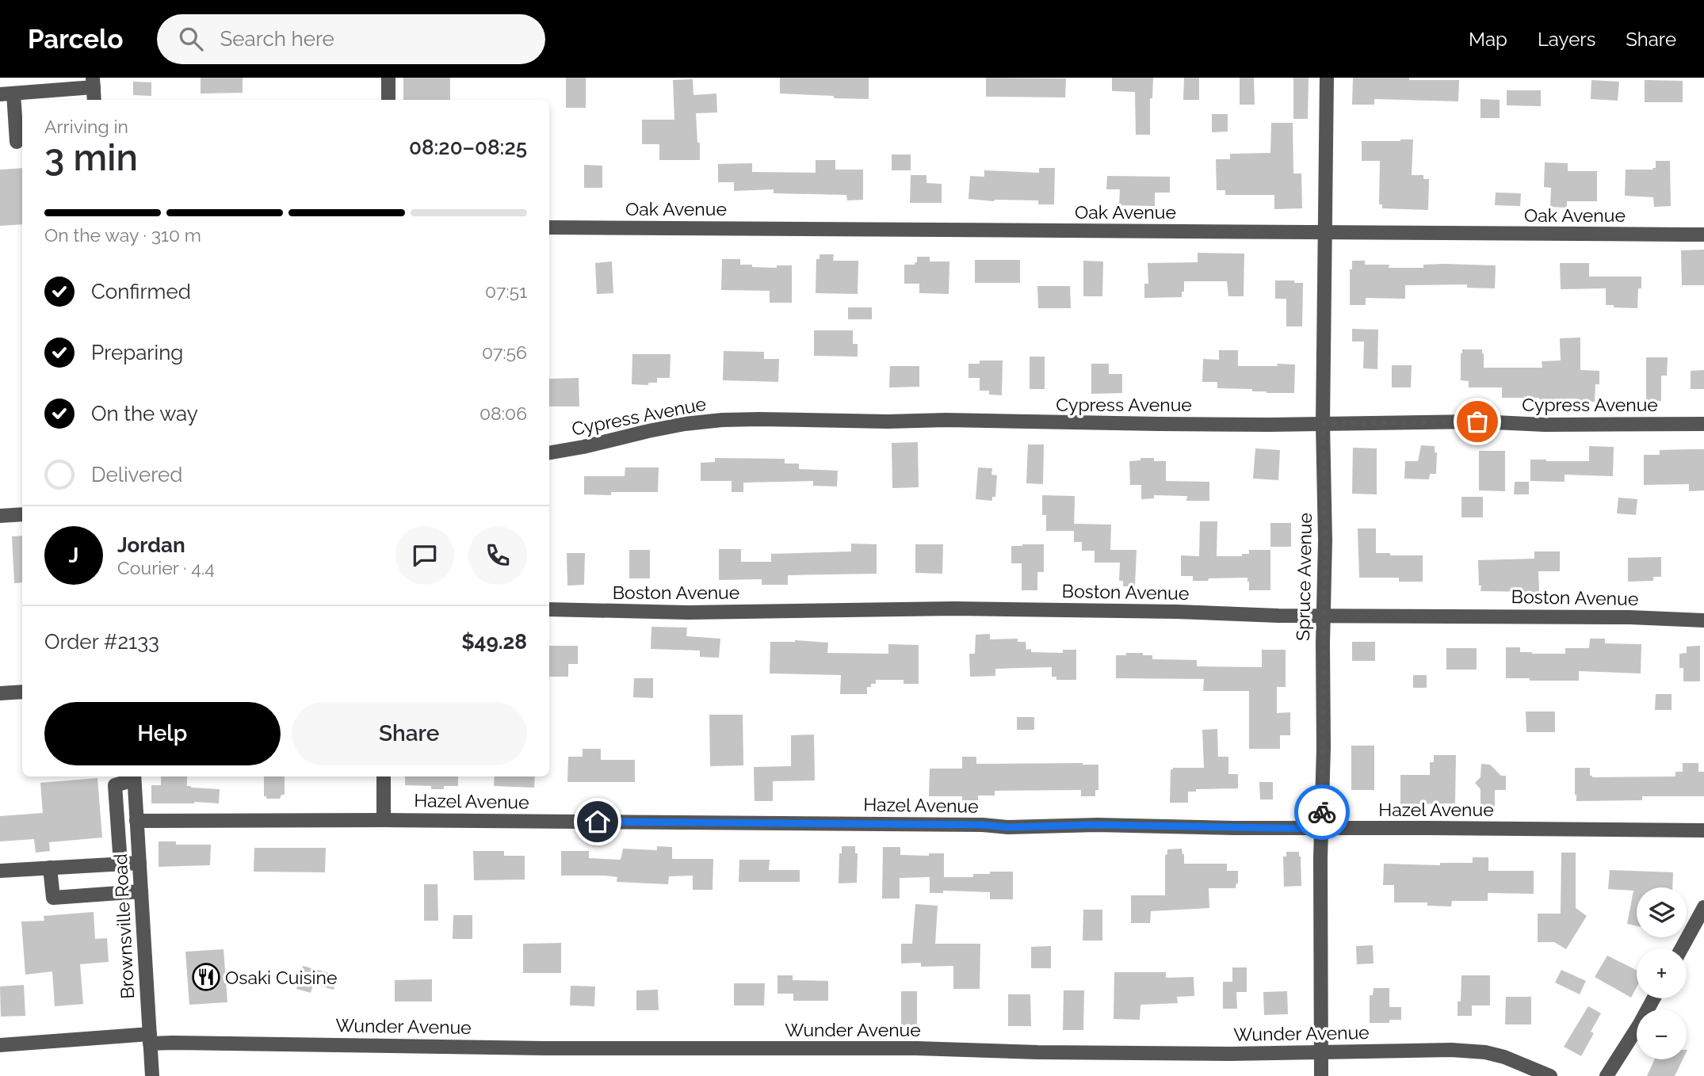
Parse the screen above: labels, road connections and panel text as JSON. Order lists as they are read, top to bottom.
{
  "streets": {
    "street": [
      "Oak Avenue",
      "Cypress Avenue",
      "Spruce Avenue",
      "Boston Avenue",
      "Hazel Avenue",
      "Brownsville Road",
      "Wunder Avenue"
    ]
  },
  "crossings": [
    ["Oak Avenue", "Spruce Avenue"],
    ["Cypress Avenue", "Spruce Avenue"],
    ["Spruce Avenue", "Boston Avenue"],
    ["Spruce Avenue", "Hazel Avenue"],
    ["Spruce Avenue", "Wunder Avenue"],
    ["Hazel Avenue", "Brownsville Road"],
    ["Brownsville Road", "Wunder Avenue"]
  ],
  "places": {
    "restaurant": ["Osaki Cuisine"]
  },
  "page": {
    "header": "Parcelo",
    "search": "Search here",
    "nav": ["Map", "Layers", "Share"],
    "heading": ["3 min", "Arriving in", "08:20–08:25"],
    "panel": [
      "Jordan",
      "Courier · 4.4",
      "Order #2133",
      "$49.28"
    ],
    "bar": "On the way · 310 m",
    "list": [
      ["Confirmed", "07:51"],
      ["Preparing", "07:56"],
      ["On the way", "08:06"],
      "Delivered"
    ],
    "round": "J",
    "buttons": ["Help", "Share"],
    "map_buttons": ["+", "−"]
  }
}
